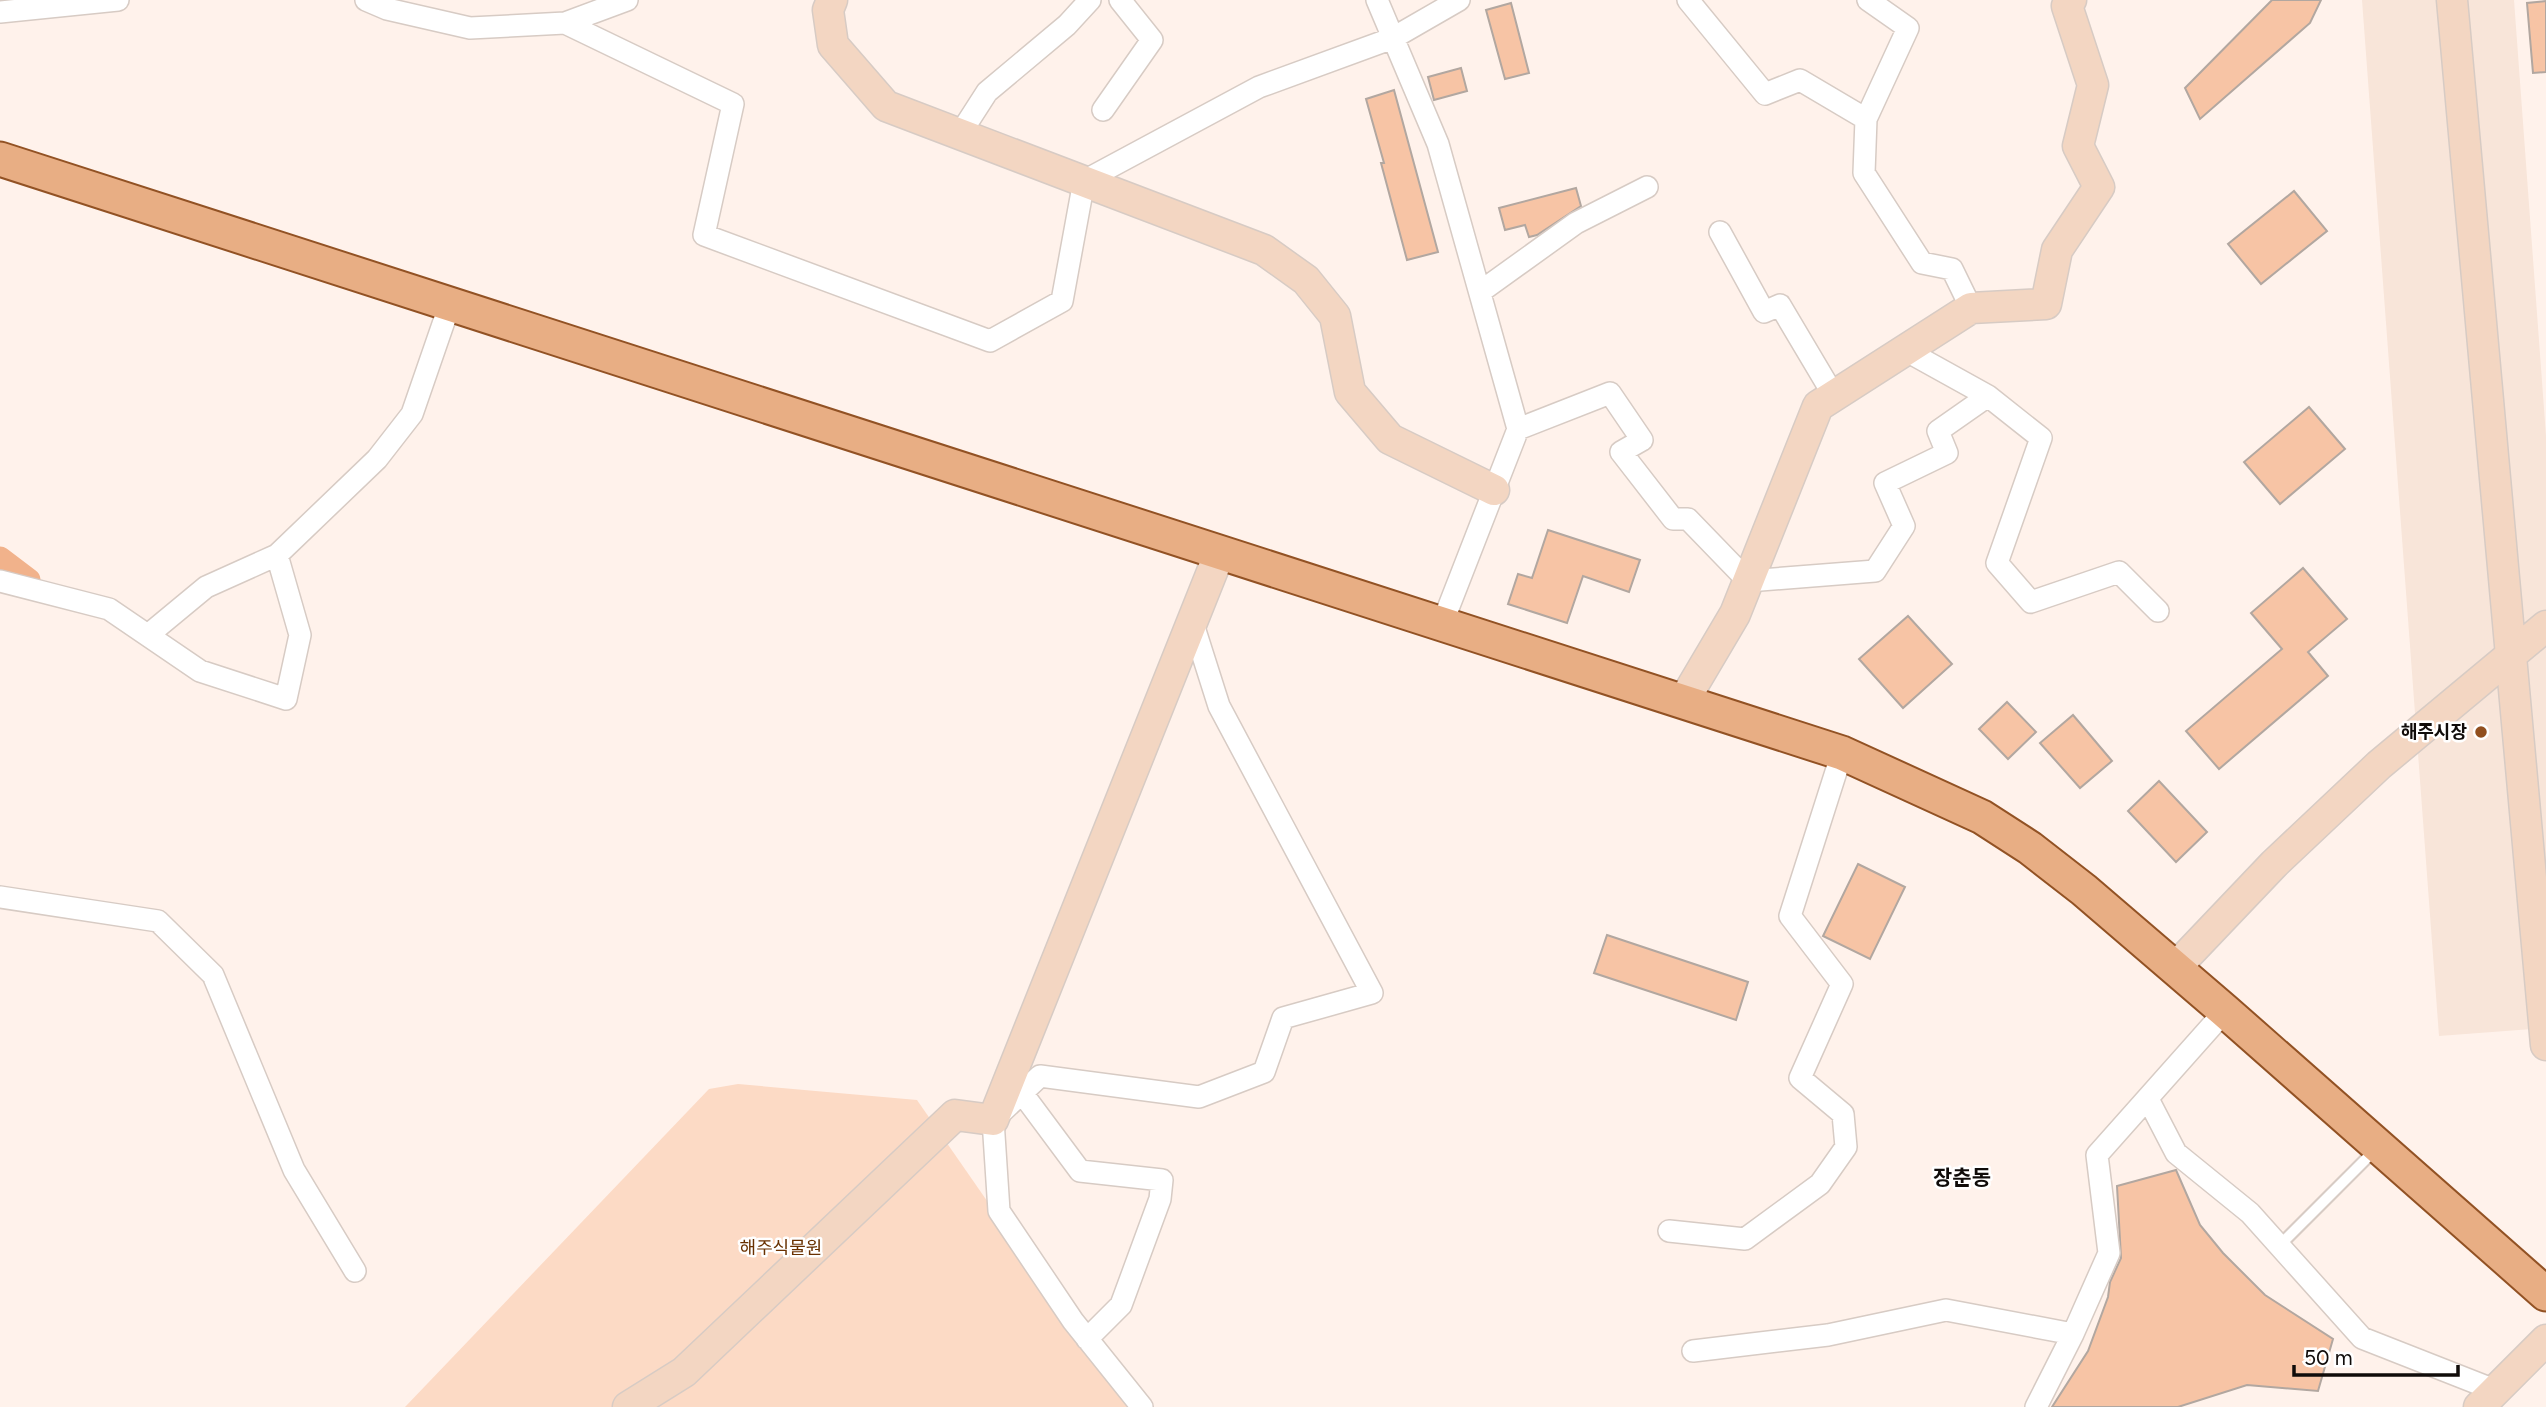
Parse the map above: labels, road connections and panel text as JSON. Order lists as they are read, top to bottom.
{
  "districts": ["장춘동"],
  "parks": ["해주식물원"],
  "places": ["해주시장"],
  "scale_bar": "50 m"
}
